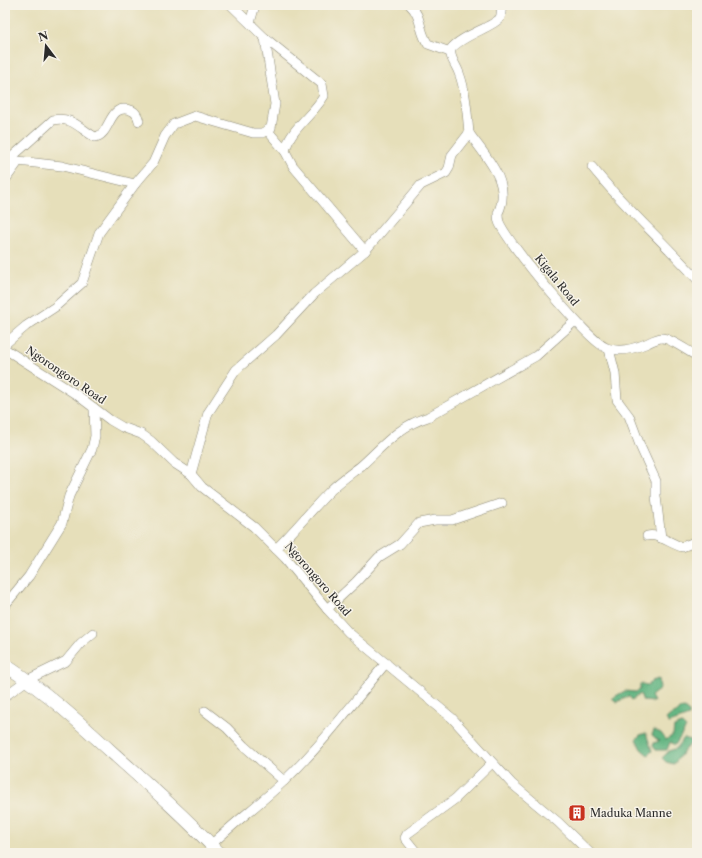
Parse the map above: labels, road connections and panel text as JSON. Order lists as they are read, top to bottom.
{
  "streets": {
    "street": ["Kigala Road", "Ngorongoro Road"]
  },
  "places": {
    "building": ["Maduka Manne"]
  },
  "north": "top"
}
